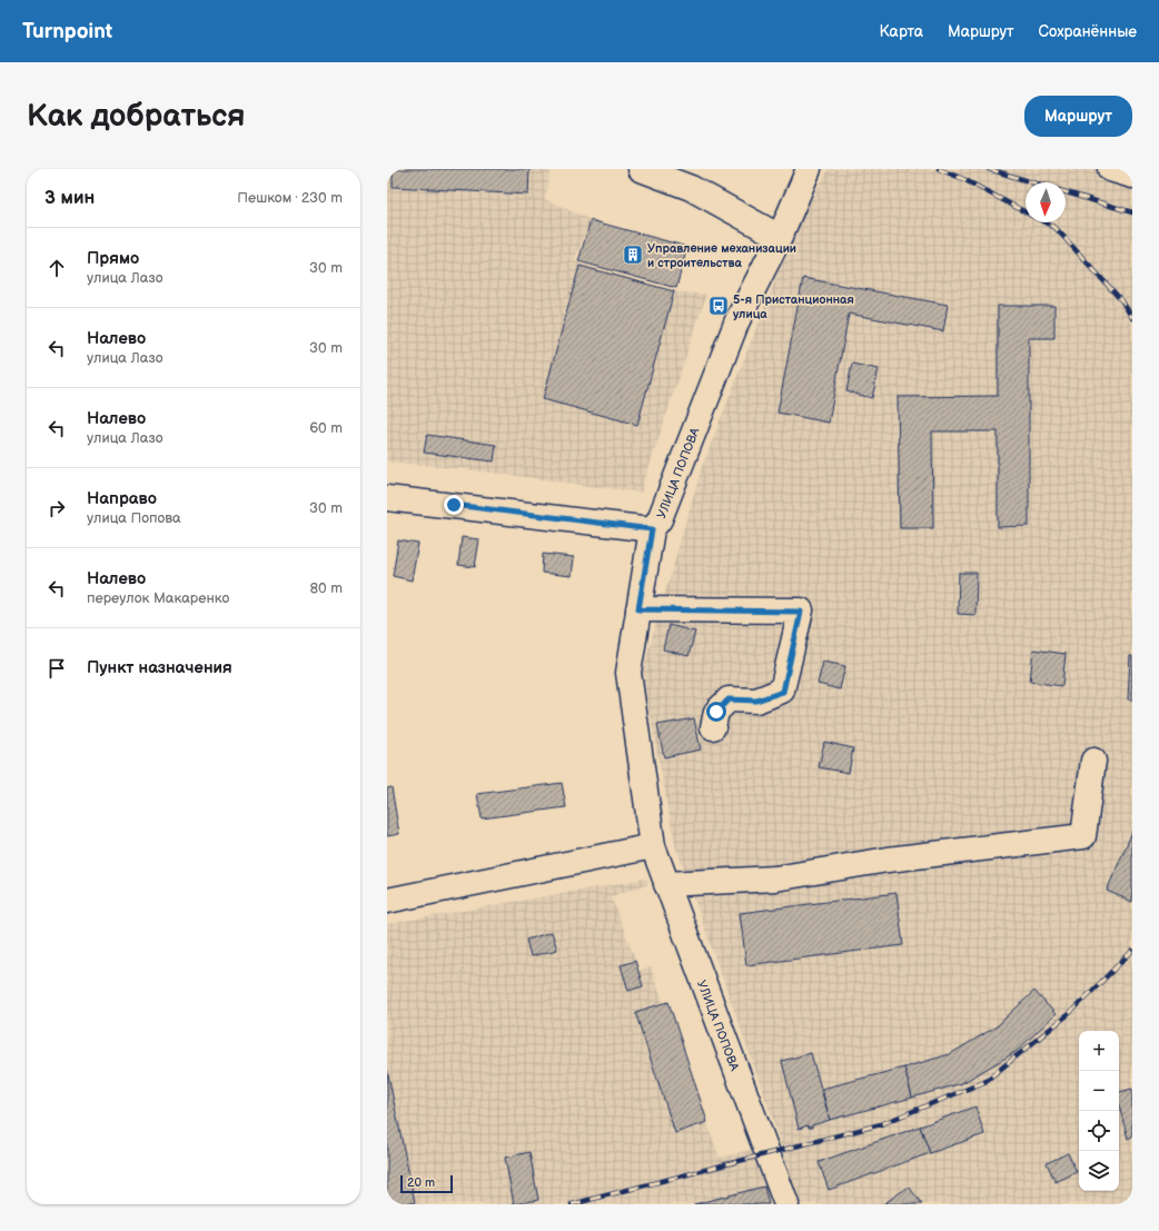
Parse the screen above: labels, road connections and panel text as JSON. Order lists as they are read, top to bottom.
{
  "streets": {
    "street": ["УЛИЦА ПОПОВА"]
  },
  "places": {
    "building": ["Управление механизации и строительства"],
    "bus stop": ["5-я Пристанционная улица"]
  },
  "scale_bar": "20 m",
  "north": "bottom",
  "page": {
    "header": "Turnpoint",
    "nav": ["Карта", "Маршрут", "Сохранённые"],
    "buttons": "Маршрут",
    "title": "Как добраться",
    "heading": ["3 мин", "Пешком · 230 m"],
    "list": [
      ["Прямо", "улица Лазо", "30 m"],
      ["Налево", "улица Лазо", "30 m"],
      ["Налево", "улица Лазо", "60 m"],
      ["Направо", "улица Попова", "30 m"],
      ["Налево", "переулок Макаренко", "80 m"],
      "Пункт назначения"
    ],
    "map_buttons": ["+", "−"],
    "scale": "20 m"
  }
}
